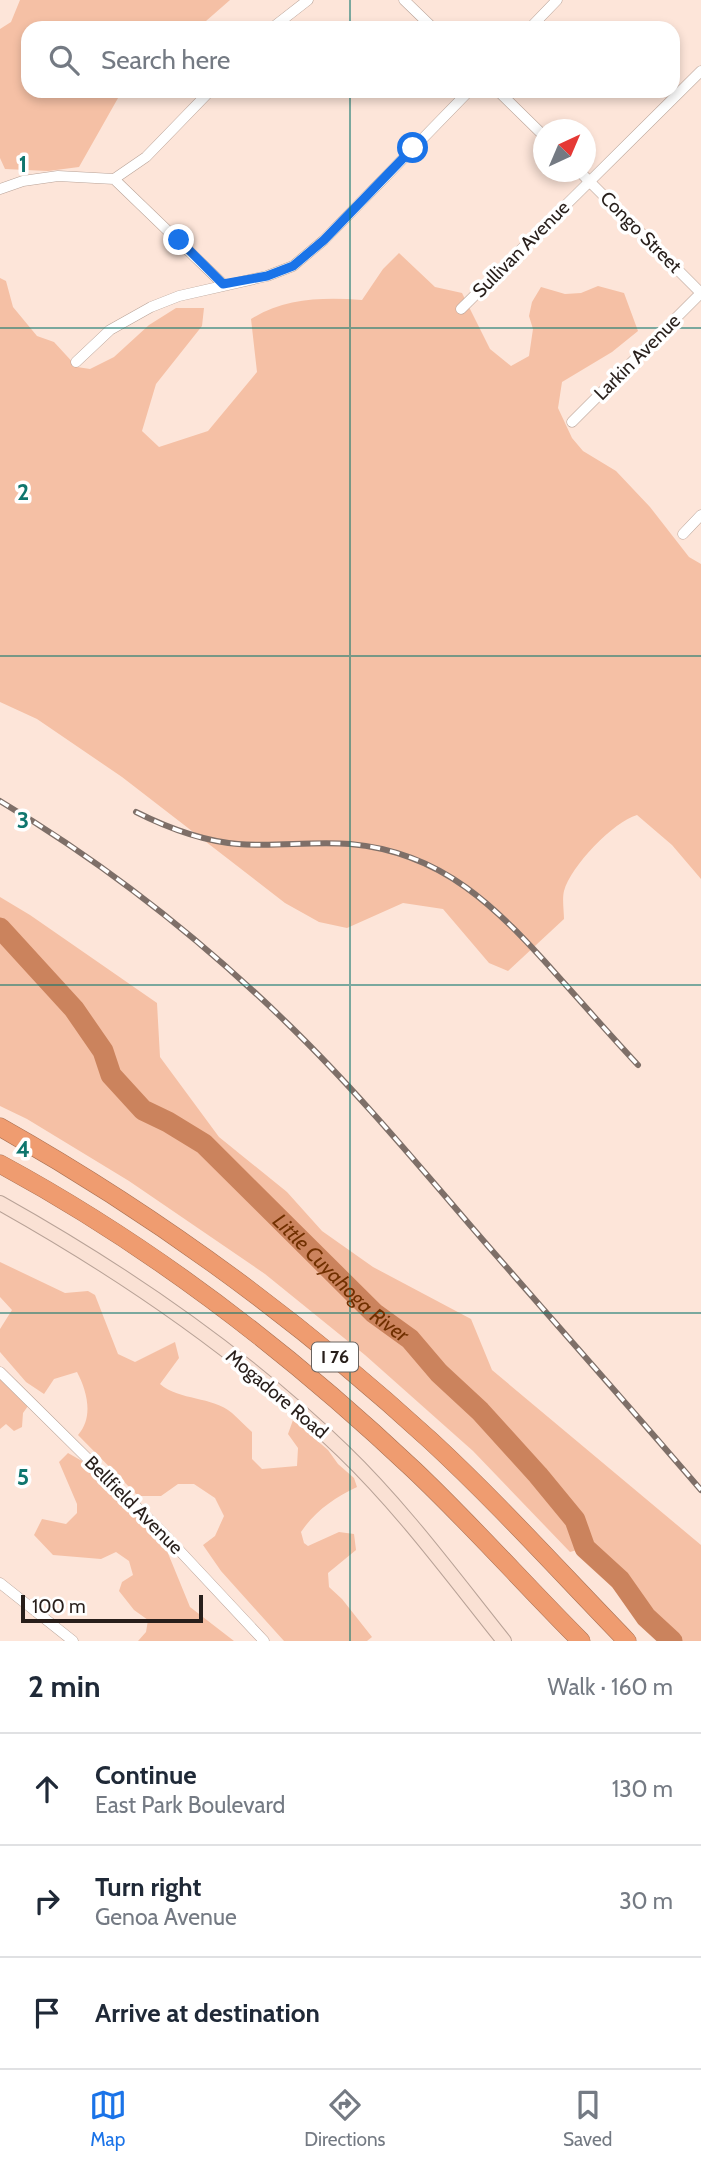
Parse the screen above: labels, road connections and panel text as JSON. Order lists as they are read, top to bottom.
{
  "streets": {
    "highway": ["I 76"],
    "street": [
      "Congo Street",
      "Sullivan Avenue",
      "Larkin Avenue",
      "Mogadore Road",
      "Bellfield Avenue"
    ]
  },
  "crossings": [
    ["Congo Street", "Larkin Avenue"]
  ],
  "water": ["Little Cuyahoga River"],
  "scale_bar": "100 m",
  "north": "top right",
  "page": {
    "search": "Search here",
    "scale": "100 m",
    "heading": ["2 min", "Walk · 160 m"],
    "list": [
      ["Continue", "East Park Boulevard", "130 m"],
      ["Turn right", "Genoa Avenue", "30 m"],
      "Arrive at destination"
    ],
    "nav": ["Map", "Directions", "Saved"]
  },
  "grid": {
    "rows": [
      "1",
      "2",
      "3",
      "4",
      "5"
    ]
  }
}
